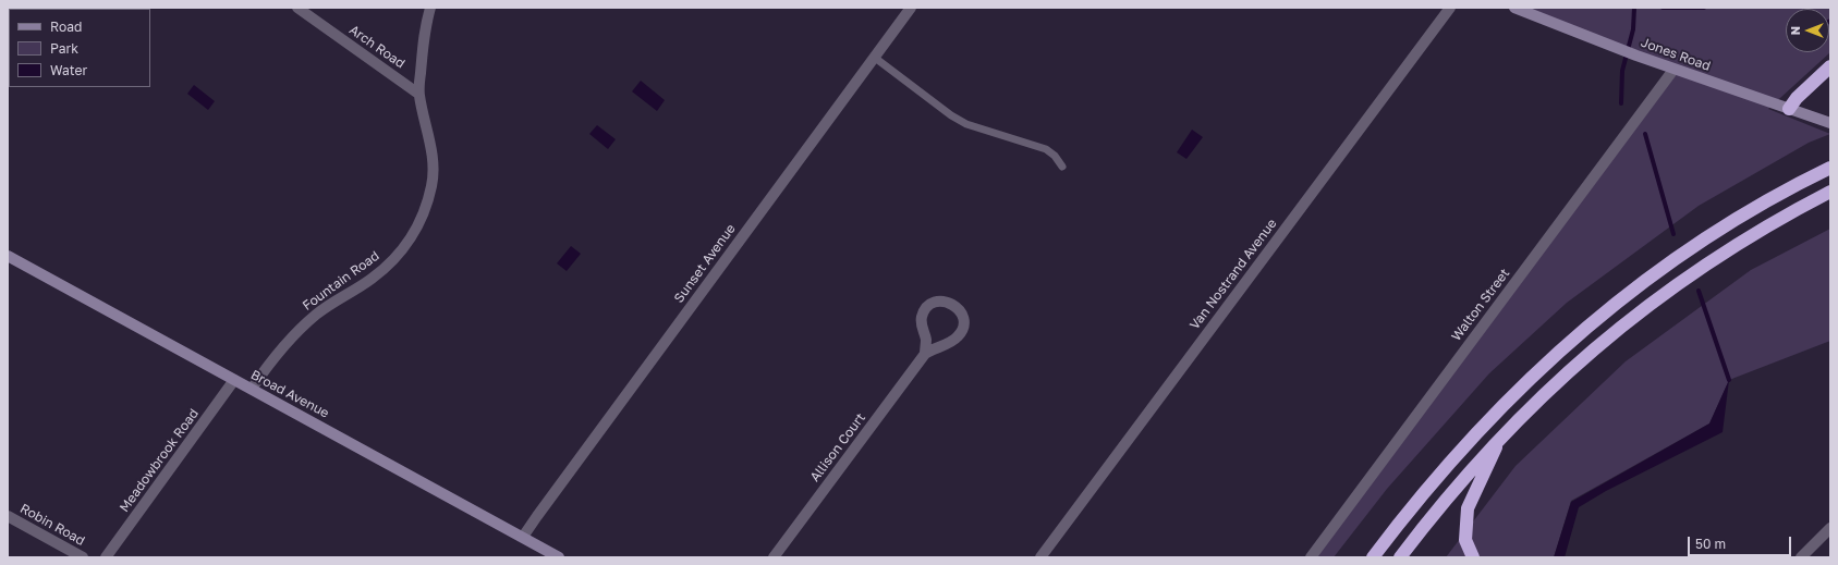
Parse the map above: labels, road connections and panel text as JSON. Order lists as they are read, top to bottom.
{
  "streets": {
    "street": [
      "Arch Road",
      "Jones Road",
      "Sunset Avenue",
      "Van Nostrand Avenue",
      "Fountain Road",
      "Walton Street",
      "Broad Avenue",
      "Allison Court",
      "Meadowbrook Road",
      "Robin Road"
    ]
  },
  "crossings": [
    ["Arch Road", "Fountain Road"],
    ["Jones Road", "Walton Street"],
    ["Sunset Avenue", "Broad Avenue"],
    ["Fountain Road", "Broad Avenue"],
    ["Broad Avenue", "Meadowbrook Road"]
  ],
  "legend": ["Road", "Park", "Water"],
  "scale_bar": "50 m",
  "north": "left"
}
